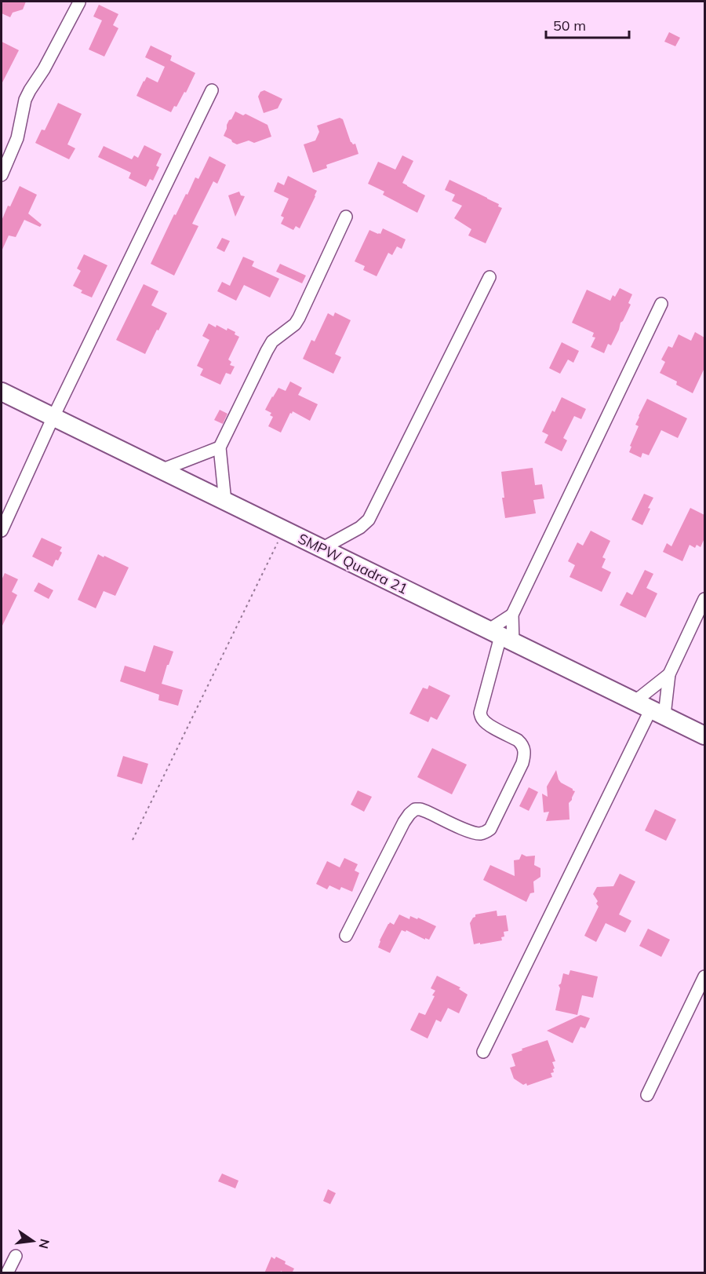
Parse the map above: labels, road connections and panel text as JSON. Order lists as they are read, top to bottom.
{
  "streets": {
    "street": ["SMPW Quadra 21"]
  },
  "scale_bar": "50 m",
  "north": "right"
}
